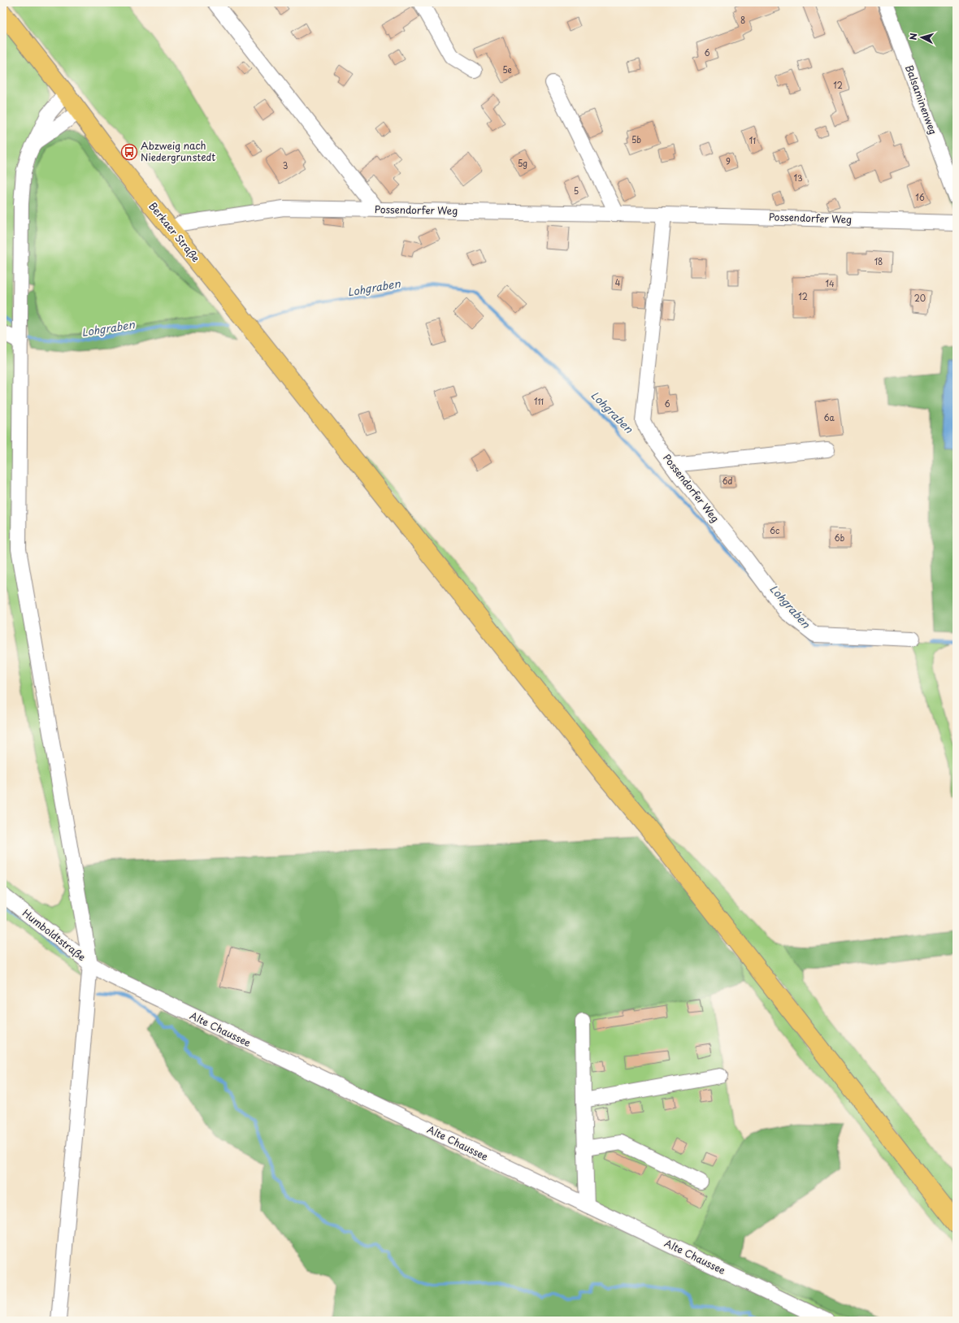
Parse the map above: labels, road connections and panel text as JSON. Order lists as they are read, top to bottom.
{
  "streets": {
    "main road": ["Berkaer Straße"],
    "street": [
      "Balsaminenweg",
      "Possendorfer Weg",
      "Humboldtstraße",
      "Alte Chaussee"
    ]
  },
  "crossings": [
    ["Possendorfer Weg", "Berkaer Straße"],
    ["Humboldtstraße", "Alte Chaussee"]
  ],
  "water": ["Lohgraben"],
  "places": {
    "bus stop": ["Abzweig nach Niedergrunstedt"]
  },
  "house_numbers": [
    "8",
    "6",
    "5e",
    "12",
    "5b",
    "11",
    "9",
    "5g",
    "3",
    "13",
    "5",
    "16",
    "18",
    "4",
    "14",
    "12",
    "20",
    "111",
    "6",
    "6a",
    "6d",
    "6c",
    "6b"
  ],
  "north": "left"
}
